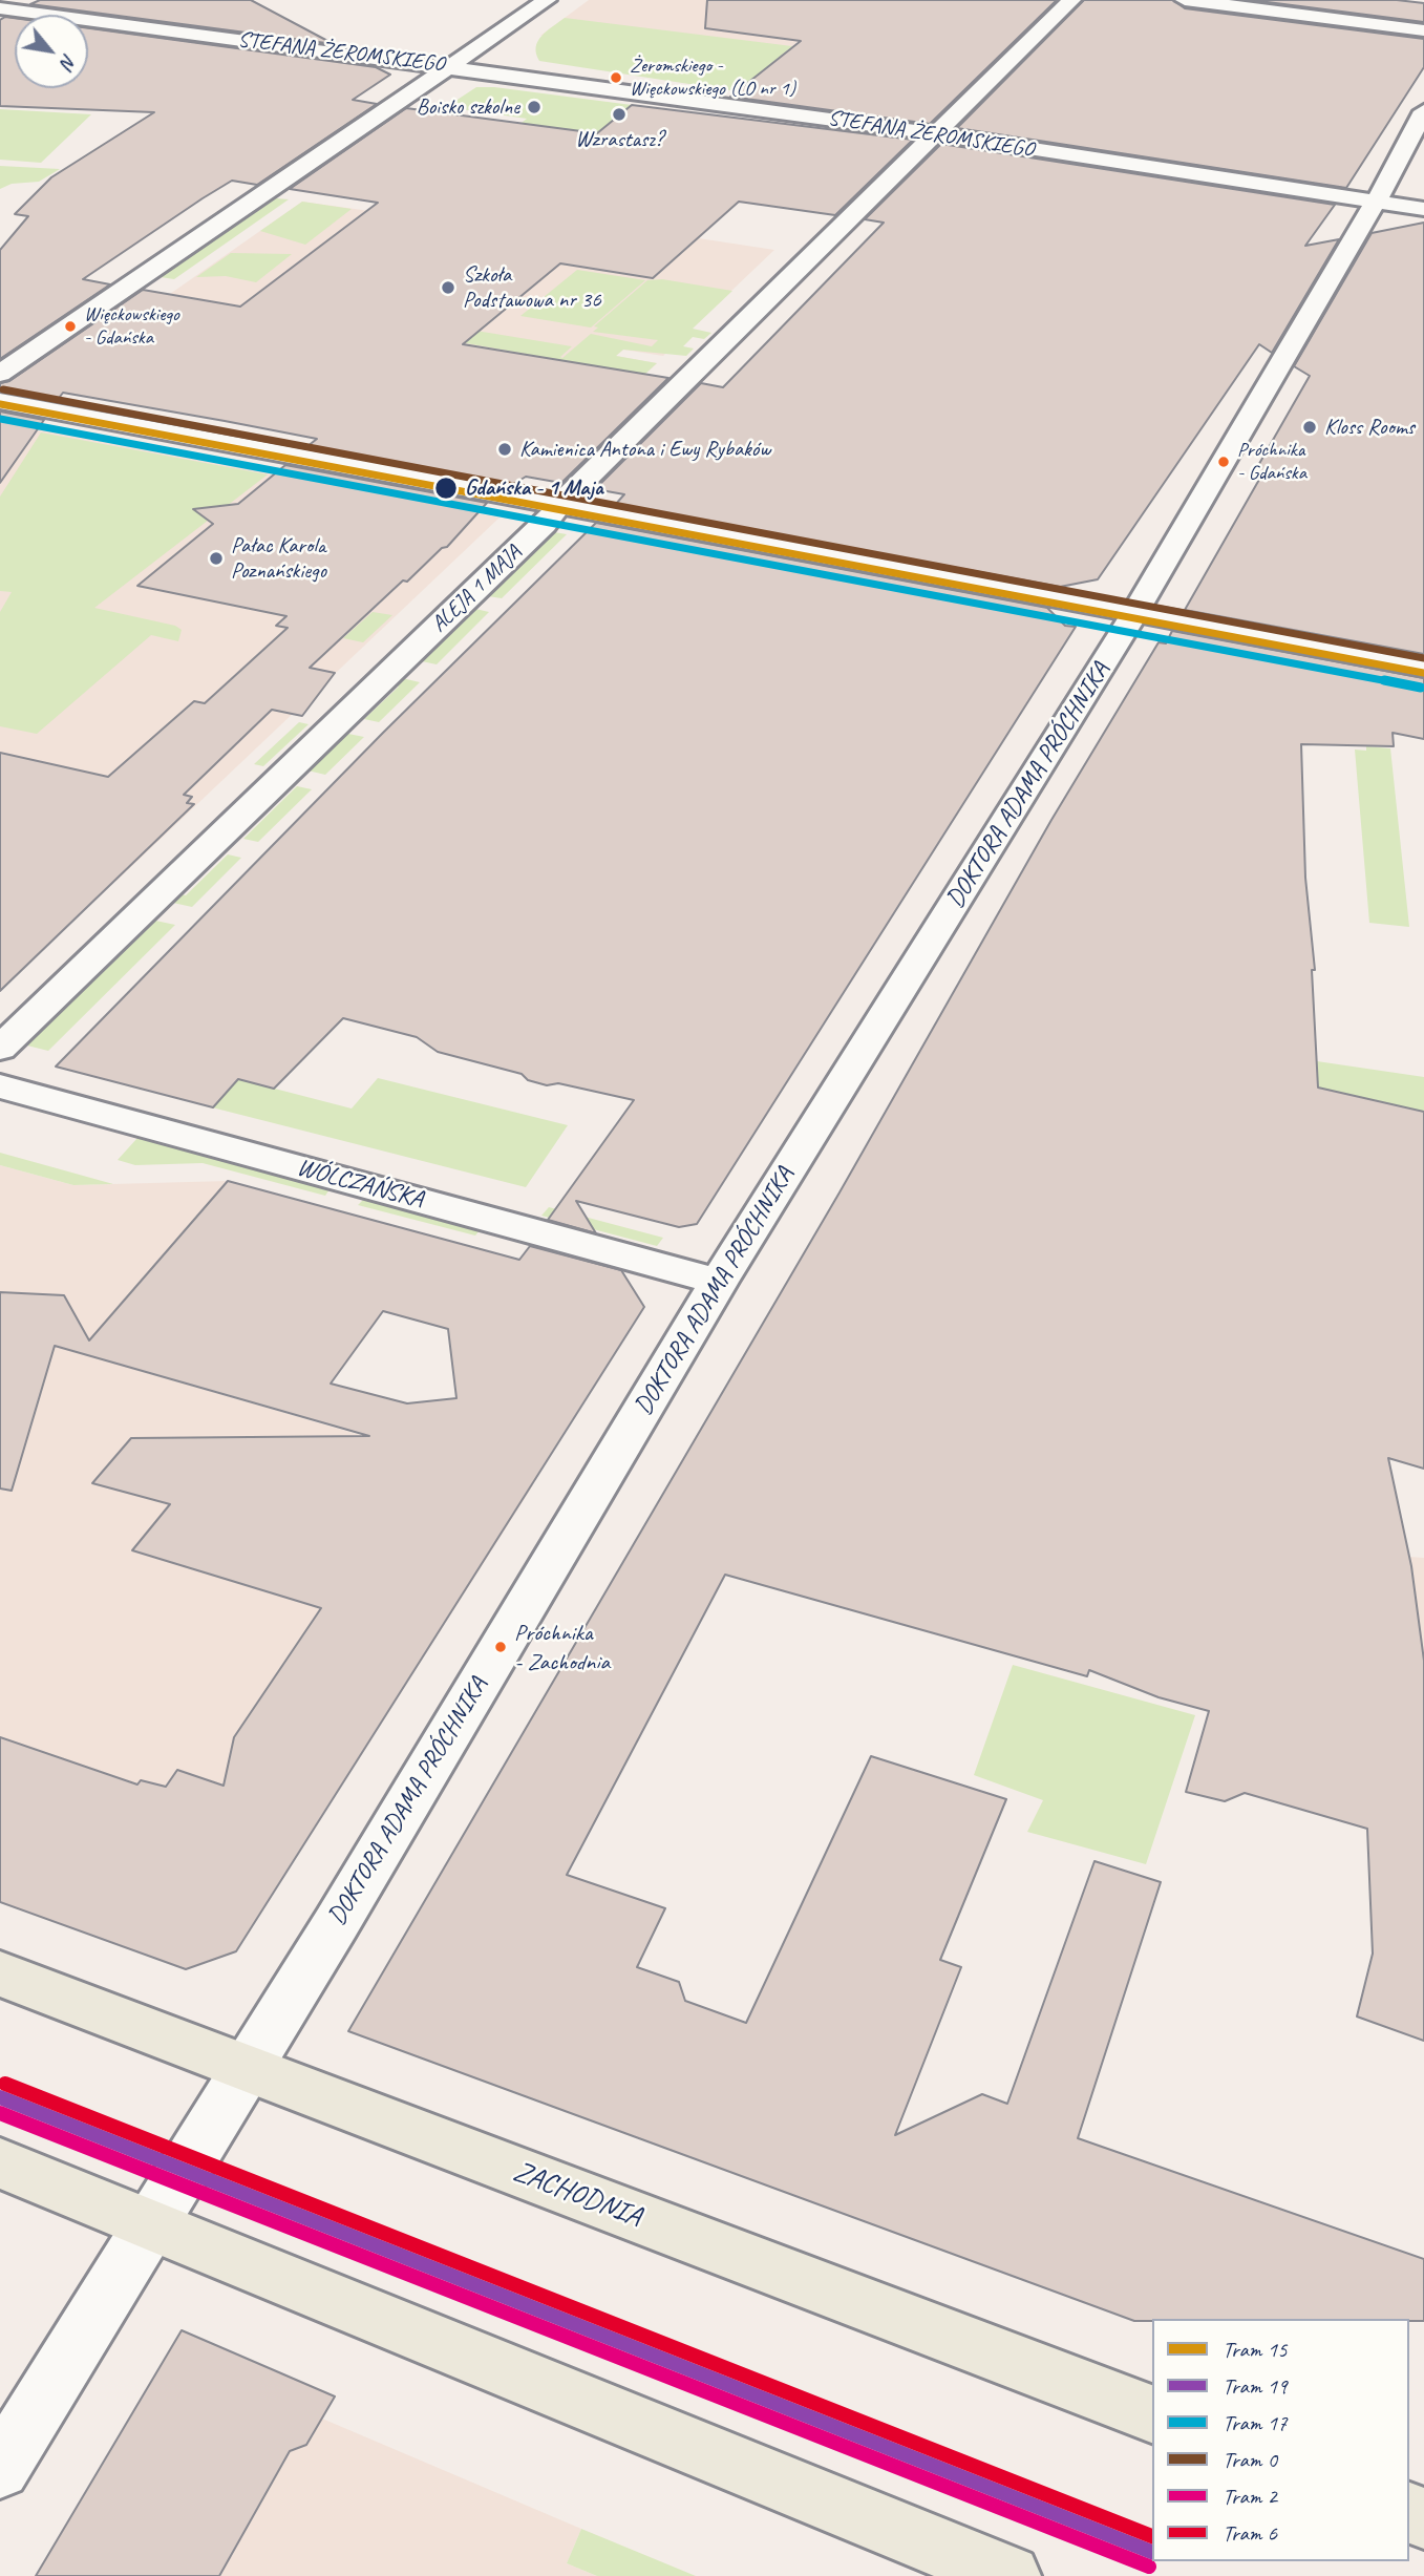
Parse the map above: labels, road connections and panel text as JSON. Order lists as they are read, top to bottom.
{
  "streets": {
    "main road": ["ZACHODNIA"],
    "street": [
      "STEFANA ŻEROMSKIEGO",
      "ALEJA 1 MAJA",
      "DOKTORA ADAMA PRÓCHNIKA",
      "WÓLCZAŃSKA"
    ]
  },
  "crossings": [
    ["STEFANA ŻEROMSKIEGO", "ALEJA 1 MAJA"],
    ["STEFANA ŻEROMSKIEGO", "DOKTORA ADAMA PRÓCHNIKA"],
    ["DOKTORA ADAMA PRÓCHNIKA", "WÓLCZAŃSKA"],
    ["DOKTORA ADAMA PRÓCHNIKA", "ZACHODNIA"]
  ],
  "places": [
    "Żeromskiego - Więckowskiego (LO nr 1)",
    "Boisko szkolne",
    "Wzrastasz?",
    "Szkoła Podstawowa nr 36",
    "Więckowskiego - Gdańska",
    "Kloss Rooms",
    "Kamienica Antona i Ewy Rybaków",
    "Próchnika - Gdańska",
    "Gdańska - 1 Maja",
    "Pałac Karola Poznańskiego",
    "Próchnika - Zachodnia"
  ],
  "lines": [
    "tram line 0",
    "tram line 15",
    "tram line 17",
    "tram line 6",
    "tram line 19",
    "tram line 2"
  ],
  "legend": [
    "Tram 15",
    "Tram 19",
    "Tram 17",
    "Tram 0",
    "Tram 2",
    "Tram 6"
  ],
  "north": "bottom right"
}
